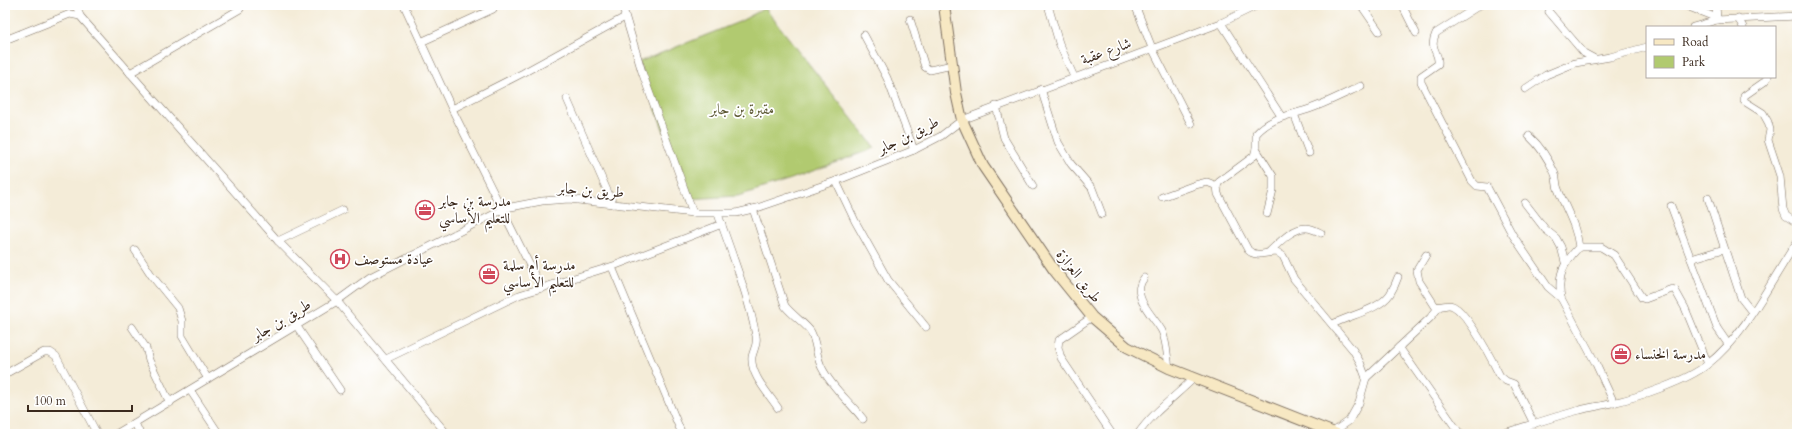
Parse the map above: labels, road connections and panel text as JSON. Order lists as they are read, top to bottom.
{
  "streets": {
    "street": ["شارع عقبة", "طريق بن جابر", "طريق العزازة"]
  },
  "crossings": [
    ["شارع عقبة", "طريق بن جابر"],
    ["شارع عقبة", "طريق العزازة"],
    ["طريق بن جابر", "طريق العزازة"]
  ],
  "parks": ["مقبرة بن جابر"],
  "places": {
    "office": ["مدرسة بن جابر للتعليم الأساسي", "مدرسة أم سلمة للتعليم الأساسي", "مدرسة الخنساء"],
    "hospital": ["عيادة مستوصف"]
  },
  "legend": ["Road", "Park"],
  "scale_bar": "100 m"
}
